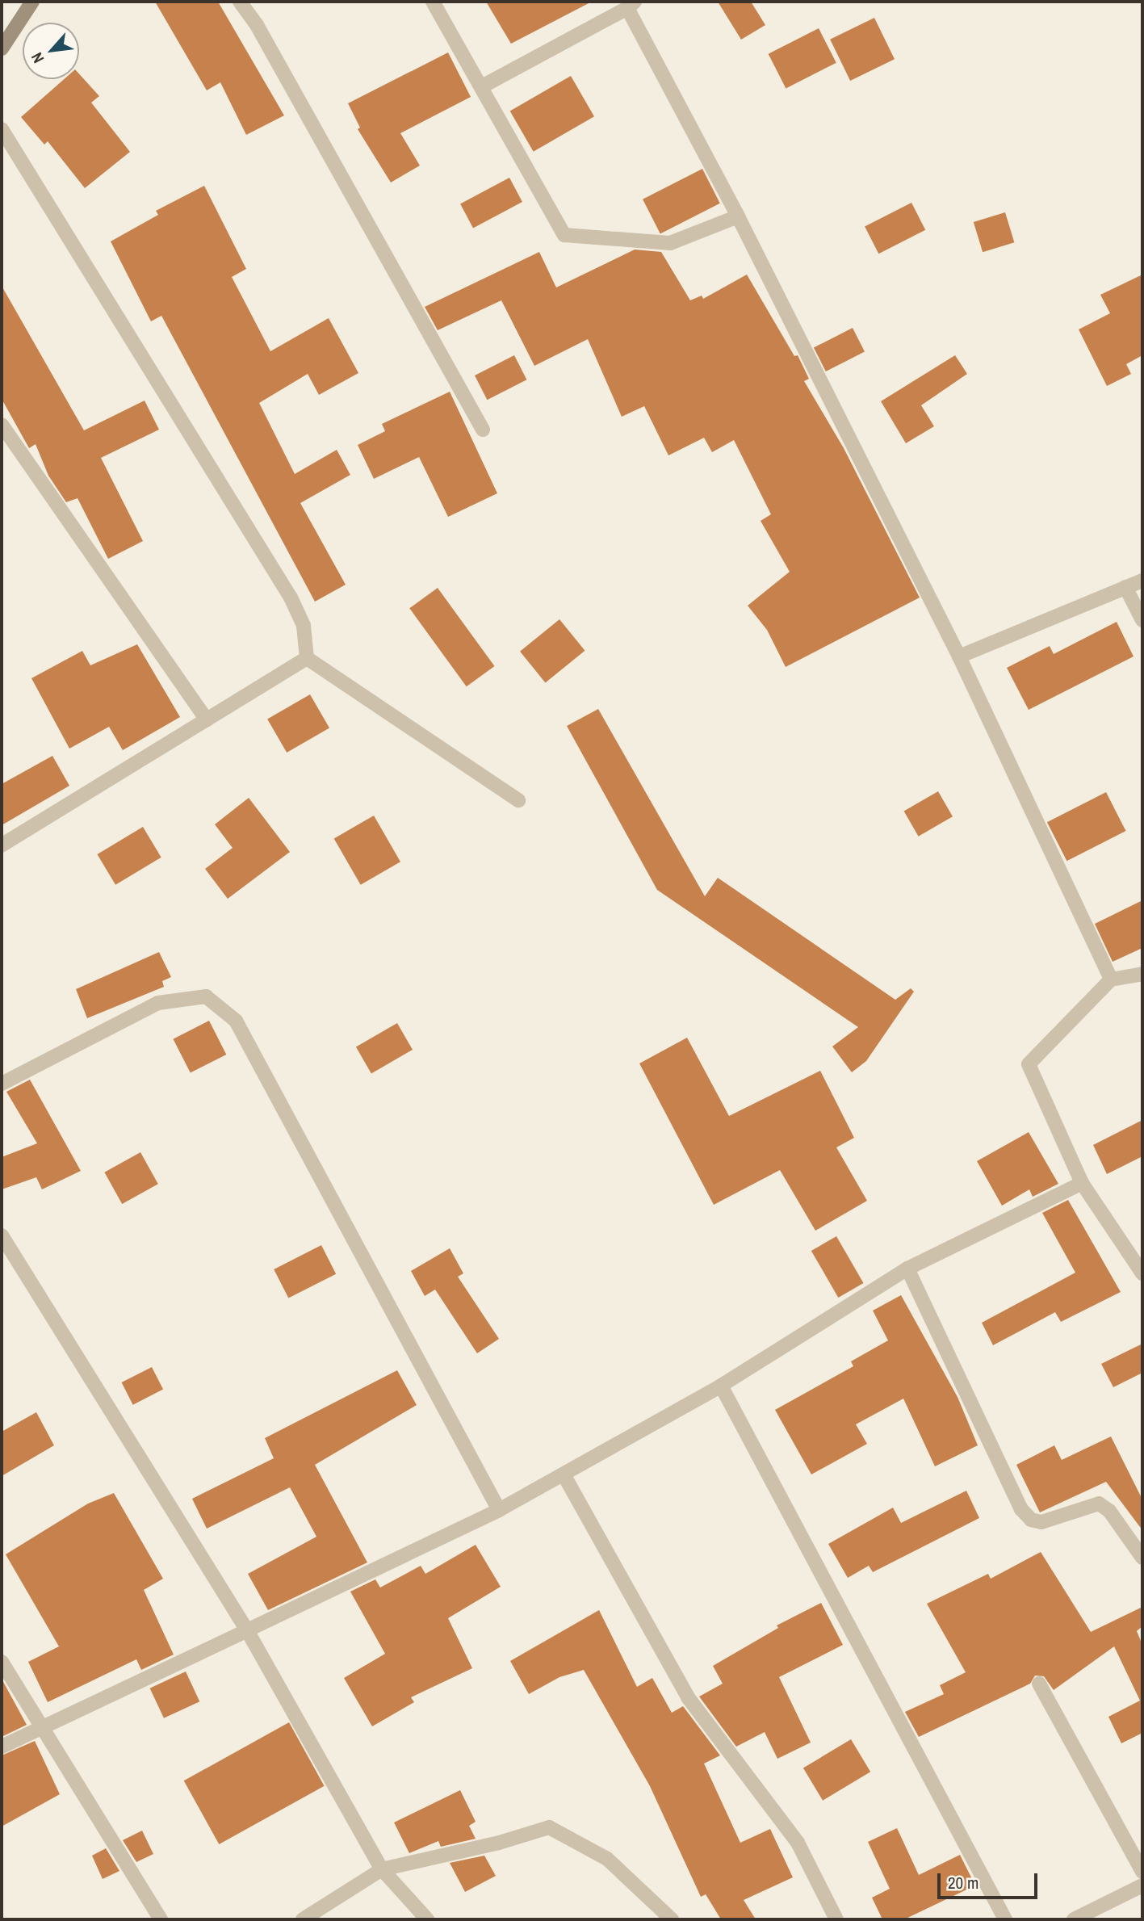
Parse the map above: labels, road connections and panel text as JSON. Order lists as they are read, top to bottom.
{
  "scale_bar": "20 m",
  "north": "bottom left"
}
